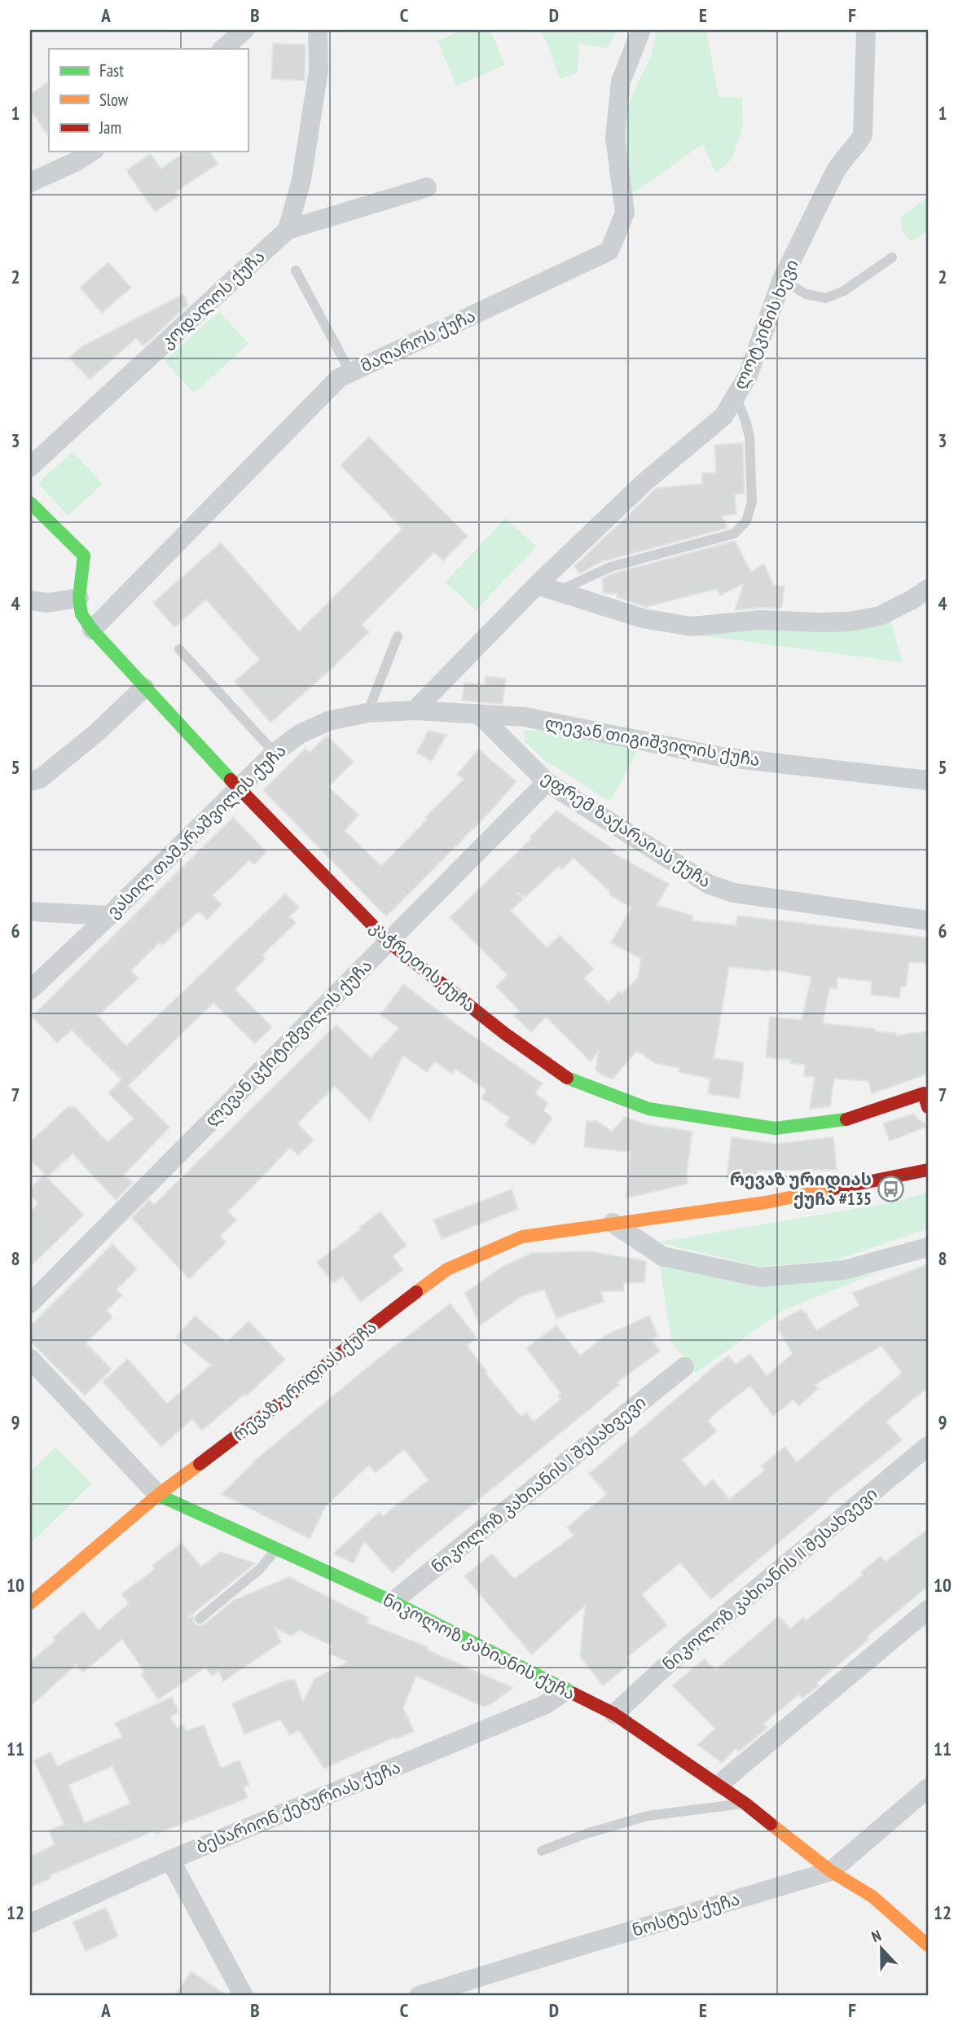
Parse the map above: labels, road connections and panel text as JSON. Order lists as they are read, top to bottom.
{
  "streets": {
    "street": [
      "კოდალოს ქუჩა",
      "ლოტკინის ხევი",
      "მაღაროს ქუჩა",
      "ლევან თიგიშვილის ქუჩა",
      "ეფრემ ზაქარაიას ქუჩა",
      "ვასილ თამარაშვილის ქუჩა",
      "კაჭრეთის ქუჩა",
      "ლევან ცქიტიშვილის ქუჩა",
      "რევაზ ურიდიას ქუჩა",
      "ნიკოლოზ კახიანის I შესახვევი",
      "ნიკოლოზ კახიანის II შესახვევი",
      "ნიკოლოზ კახიანის ქუჩა",
      "ბესარიონ ქებურიას ქუჩა",
      "ნოსტეს ქუჩა"
    ]
  },
  "crossings": [
    ["მაღაროს ქუჩა", "კაჭრეთის ქუჩა"],
    ["ლევან თიგიშვილის ქუჩა", "ეფრემ ზაქარაიას ქუჩა"],
    ["ეფრემ ზაქარაიას ქუჩა", "ლევან ცქიტიშვილის ქუჩა"],
    ["ვასილ თამარაშვილის ქუჩა", "კაჭრეთის ქუჩა"],
    ["კაჭრეთის ქუჩა", "ლევან ცქიტიშვილის ქუჩა"],
    ["რევაზ ურიდიას ქუჩა", "ნიკოლოზ კახიანის ქუჩა"],
    ["ნიკოლოზ კახიანის I შესახვევი", "ნიკოლოზ კახიანის ქუჩა"],
    ["ნიკოლოზ კახიანის II შესახვევი", "ნიკოლოზ კახიანის ქუჩა"],
    ["ნიკოლოზ კახიანის ქუჩა", "ბესარიონ ქებურიას ქუჩა"],
    ["ნიკოლოზ კახიანის ქუჩა", "ნოსტეს ქუჩა"]
  ],
  "places": {
    "bus stop": ["რევაზ ურიდიას ქუჩა #135"]
  },
  "legend": ["Fast", "Slow", "Jam"],
  "north": "top",
  "grid": {
    "columns": [
      "A",
      "B",
      "C",
      "D",
      "E",
      "F"
    ],
    "rows": [
      "1",
      "2",
      "3",
      "4",
      "5",
      "6",
      "7",
      "8",
      "9",
      "10",
      "11",
      "12"
    ]
  }
}
